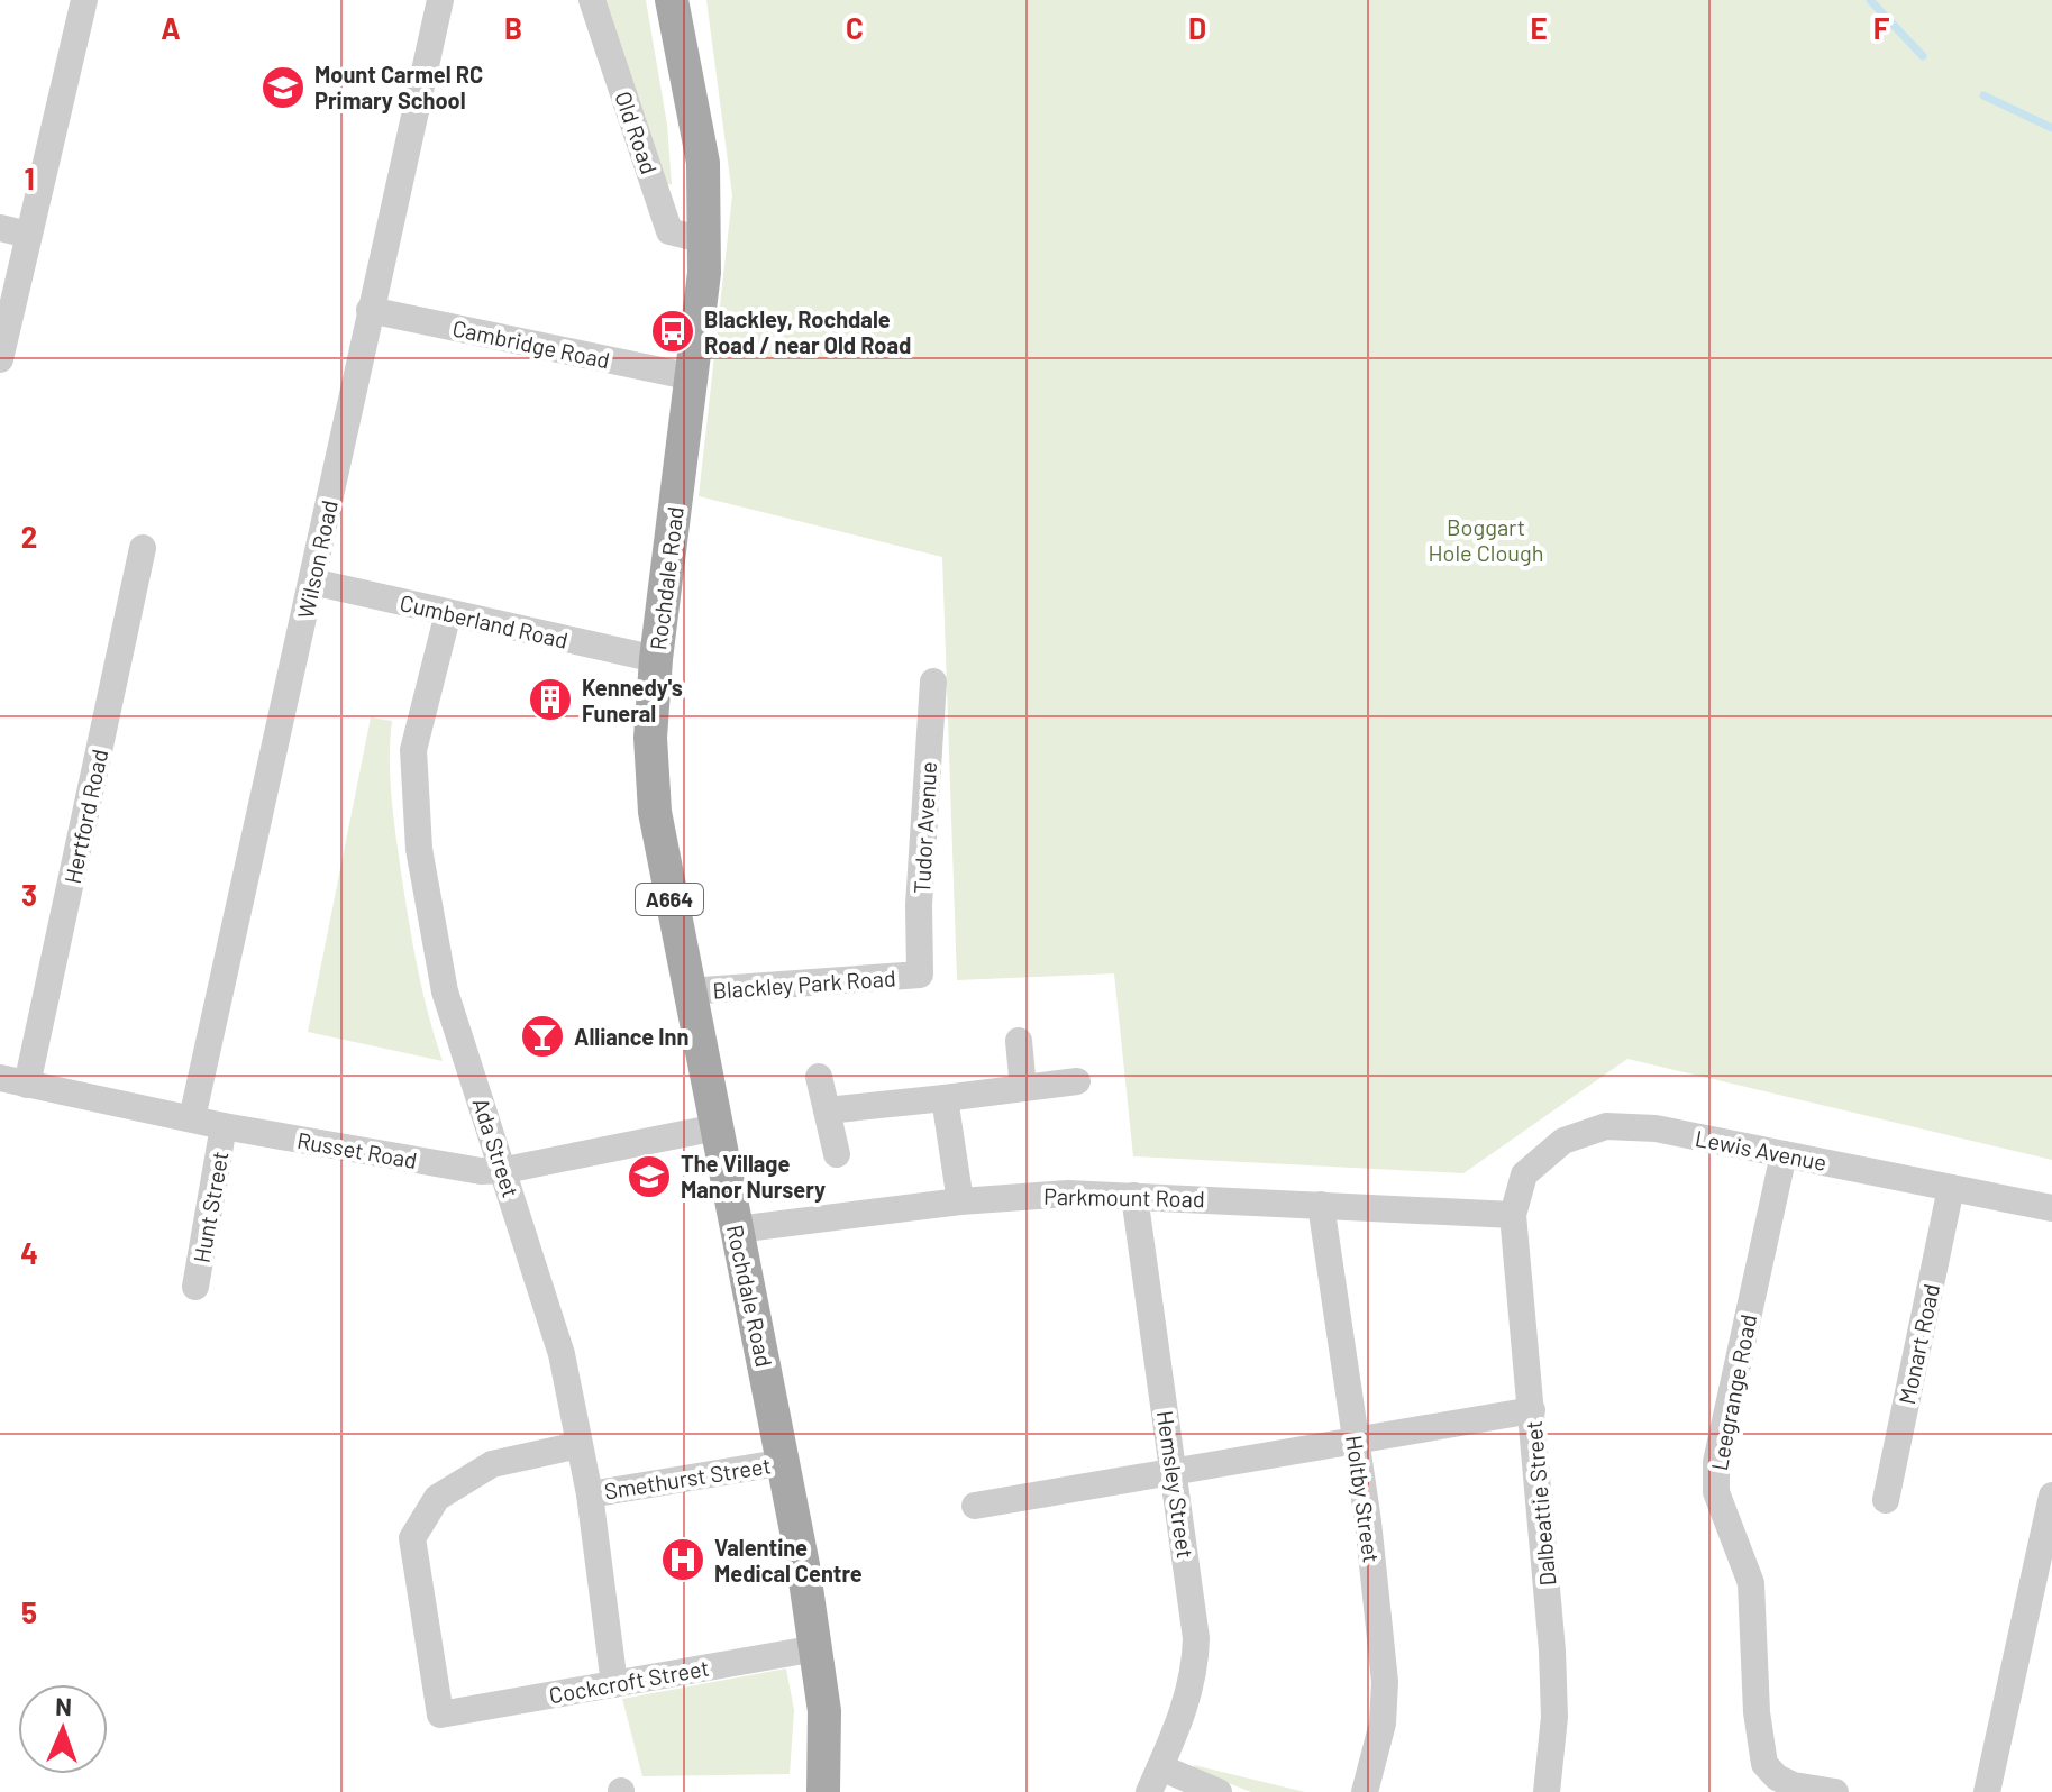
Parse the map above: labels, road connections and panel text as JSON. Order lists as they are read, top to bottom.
{
  "streets": {
    "main road": ["Rochdale Road", "A664"],
    "street": [
      "Old Road",
      "Cambridge Road",
      "Wilson Road",
      "Cumberland Road",
      "Hertford Road",
      "Tudor Avenue",
      "Blackley Park Road",
      "Ada Street",
      "Russet Road",
      "Lewis Avenue",
      "Parkmount Road",
      "Hunt Street",
      "Monart Road",
      "Leegrange Road",
      "Smethurst Street",
      "Hemsley Street",
      "Holtby Street",
      "Dalbeattie Street",
      "Cockcroft Street"
    ]
  },
  "crossings": [
    ["Old Road", "Rochdale Road"],
    ["Cambridge Road", "Wilson Road"],
    ["Cambridge Road", "Rochdale Road"],
    ["Wilson Road", "Cumberland Road"],
    ["Wilson Road", "Russet Road"],
    ["Rochdale Road", "Cumberland Road"],
    ["Rochdale Road", "Blackley Park Road"],
    ["Rochdale Road", "Russet Road"],
    ["Rochdale Road", "Parkmount Road"],
    ["Rochdale Road", "Smethurst Street"],
    ["Rochdale Road", "Cockcroft Street"],
    ["Cumberland Road", "Ada Street"],
    ["Hertford Road", "Russet Road"],
    ["Tudor Avenue", "Blackley Park Road"],
    ["Ada Street", "Russet Road"],
    ["Ada Street", "Smethurst Street"],
    ["Ada Street", "Cockcroft Street"],
    ["Russet Road", "Hunt Street"],
    ["Lewis Avenue", "Parkmount Road"],
    ["Lewis Avenue", "Monart Road"],
    ["Lewis Avenue", "Leegrange Road"],
    ["Lewis Avenue", "Dalbeattie Street"],
    ["Parkmount Road", "Hemsley Street"],
    ["Parkmount Road", "Holtby Street"],
    ["Parkmount Road", "Dalbeattie Street"]
  ],
  "parks": ["Boggart Hole Clough"],
  "places": {
    "school or university": ["Mount Carmel RC Primary School", "The Village Manor Nursery"],
    "bus stop": ["Blackley, Rochdale Road / near Old Road"],
    "building": ["Kennedy's Funeral"],
    "bar": ["Alliance Inn"],
    "hospital": ["Valentine Medical Centre"]
  },
  "north": "top",
  "grid": {
    "columns": [
      "A",
      "B",
      "C",
      "D",
      "E",
      "F"
    ],
    "rows": [
      "1",
      "2",
      "3",
      "4",
      "5"
    ]
  }
}
